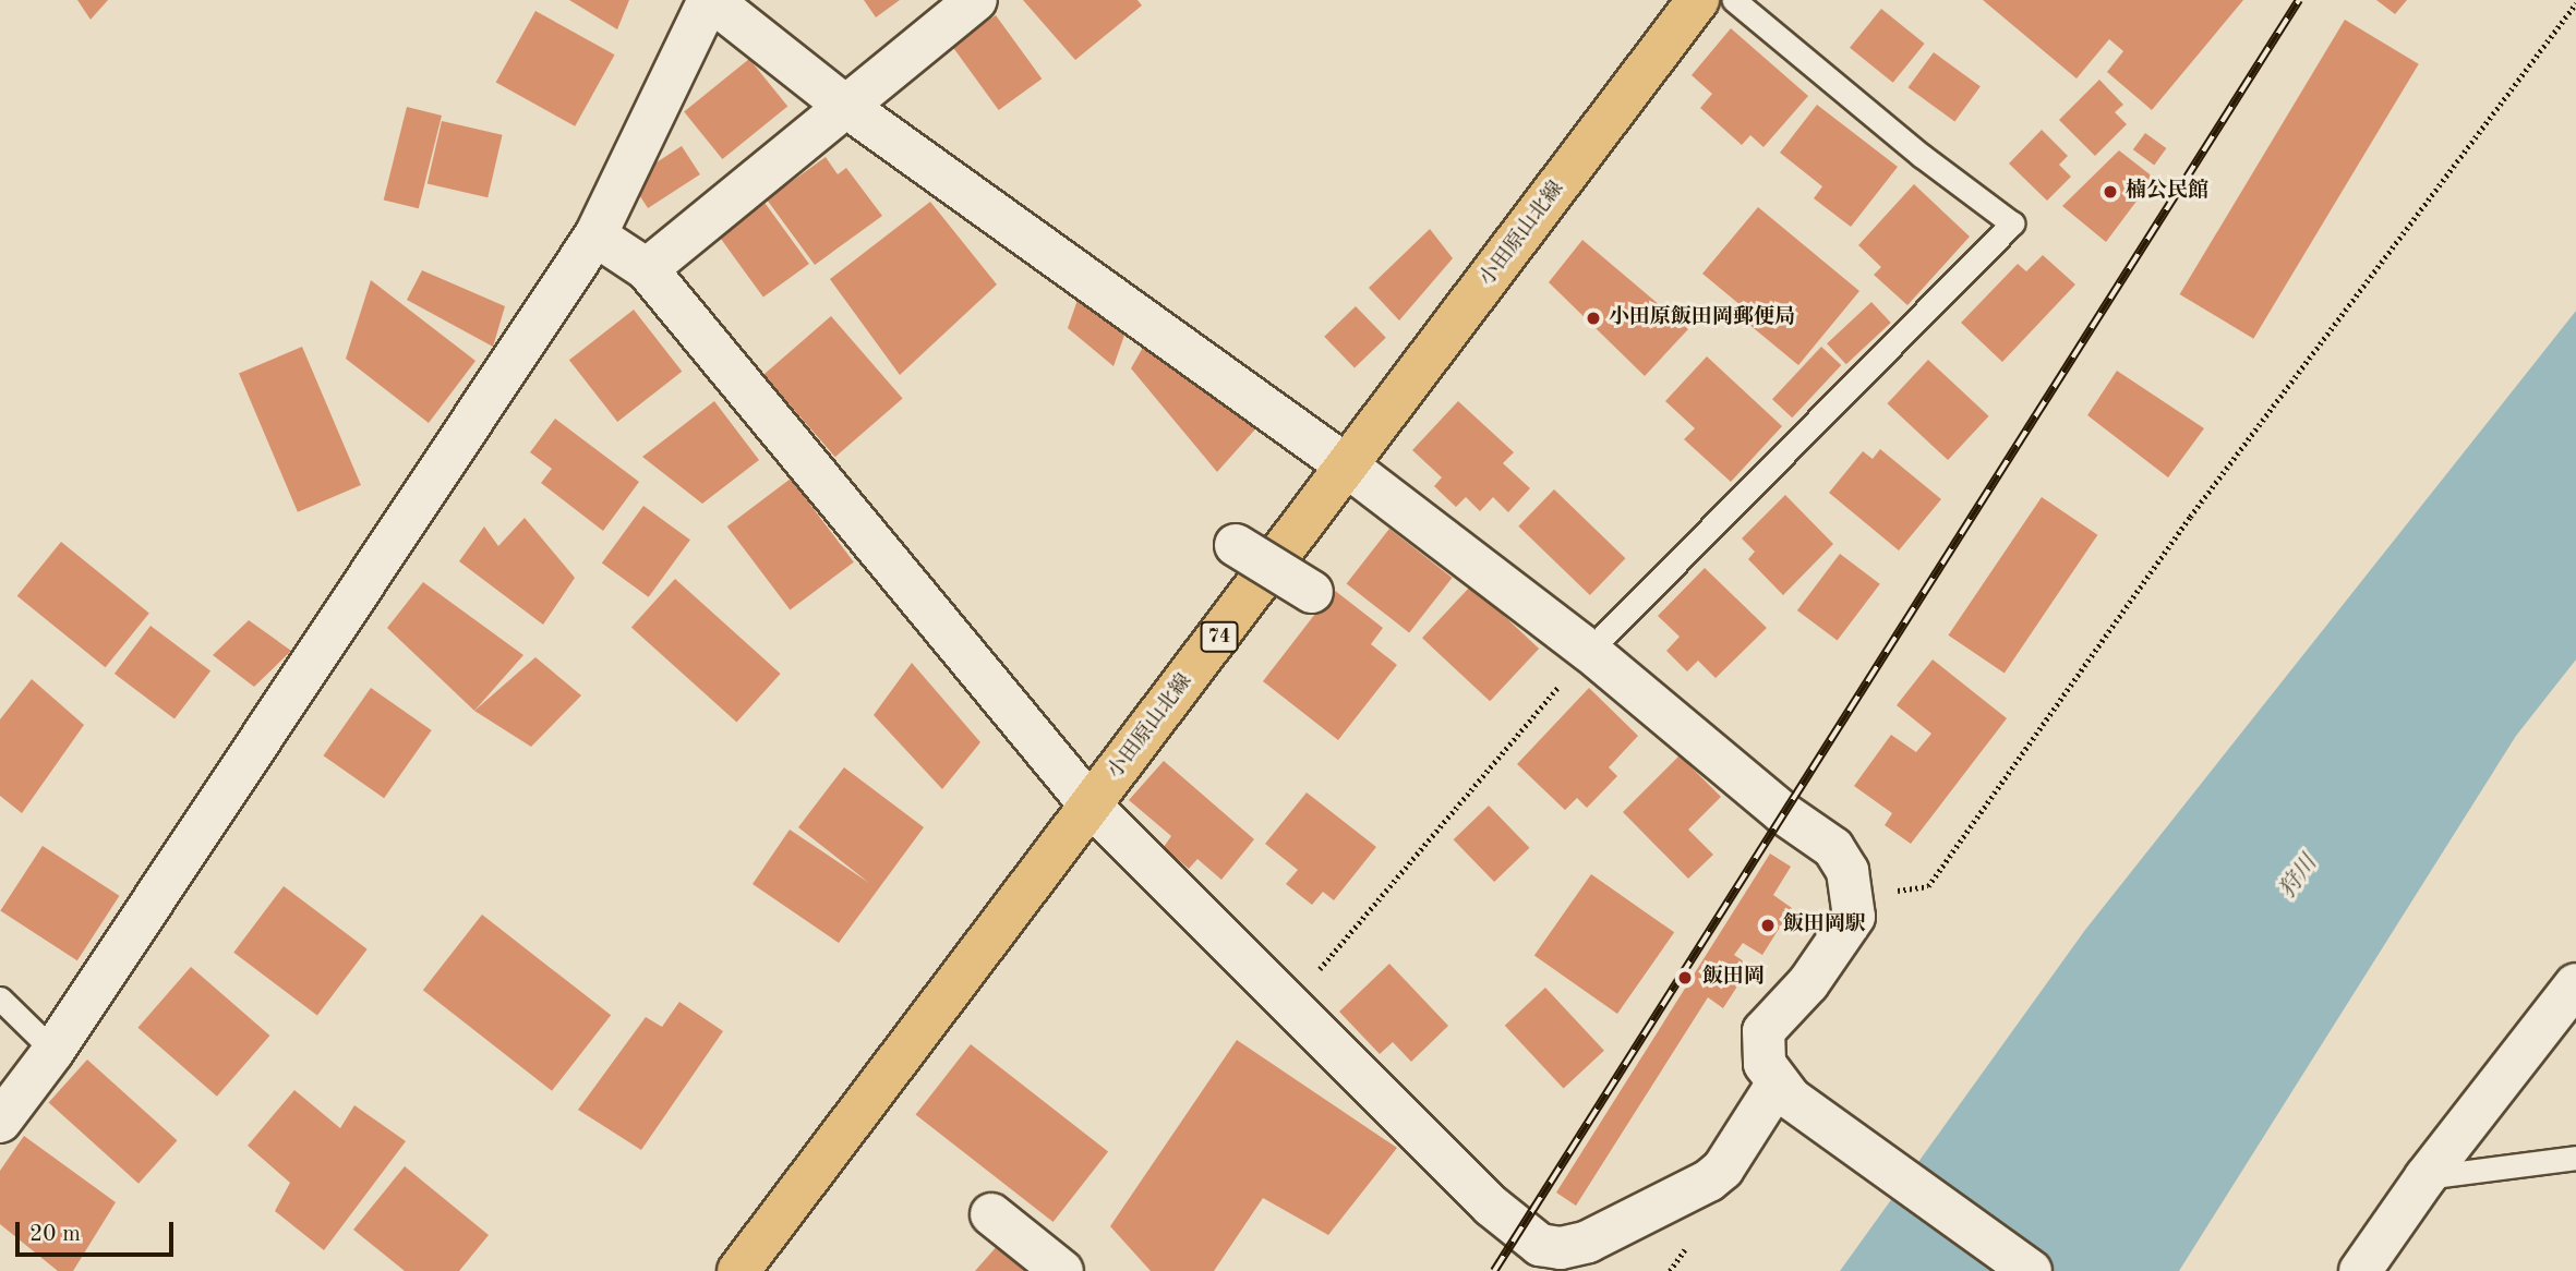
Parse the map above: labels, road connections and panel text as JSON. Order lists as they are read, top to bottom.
{
  "streets": {
    "main road": ["小田原山北線", "74"]
  },
  "water": ["狩川"],
  "places": [
    "楠公民館",
    "小田原飯田岡郵便局",
    "飯田岡駅",
    "飯田岡"
  ],
  "scale_bar": "20 m"
}
